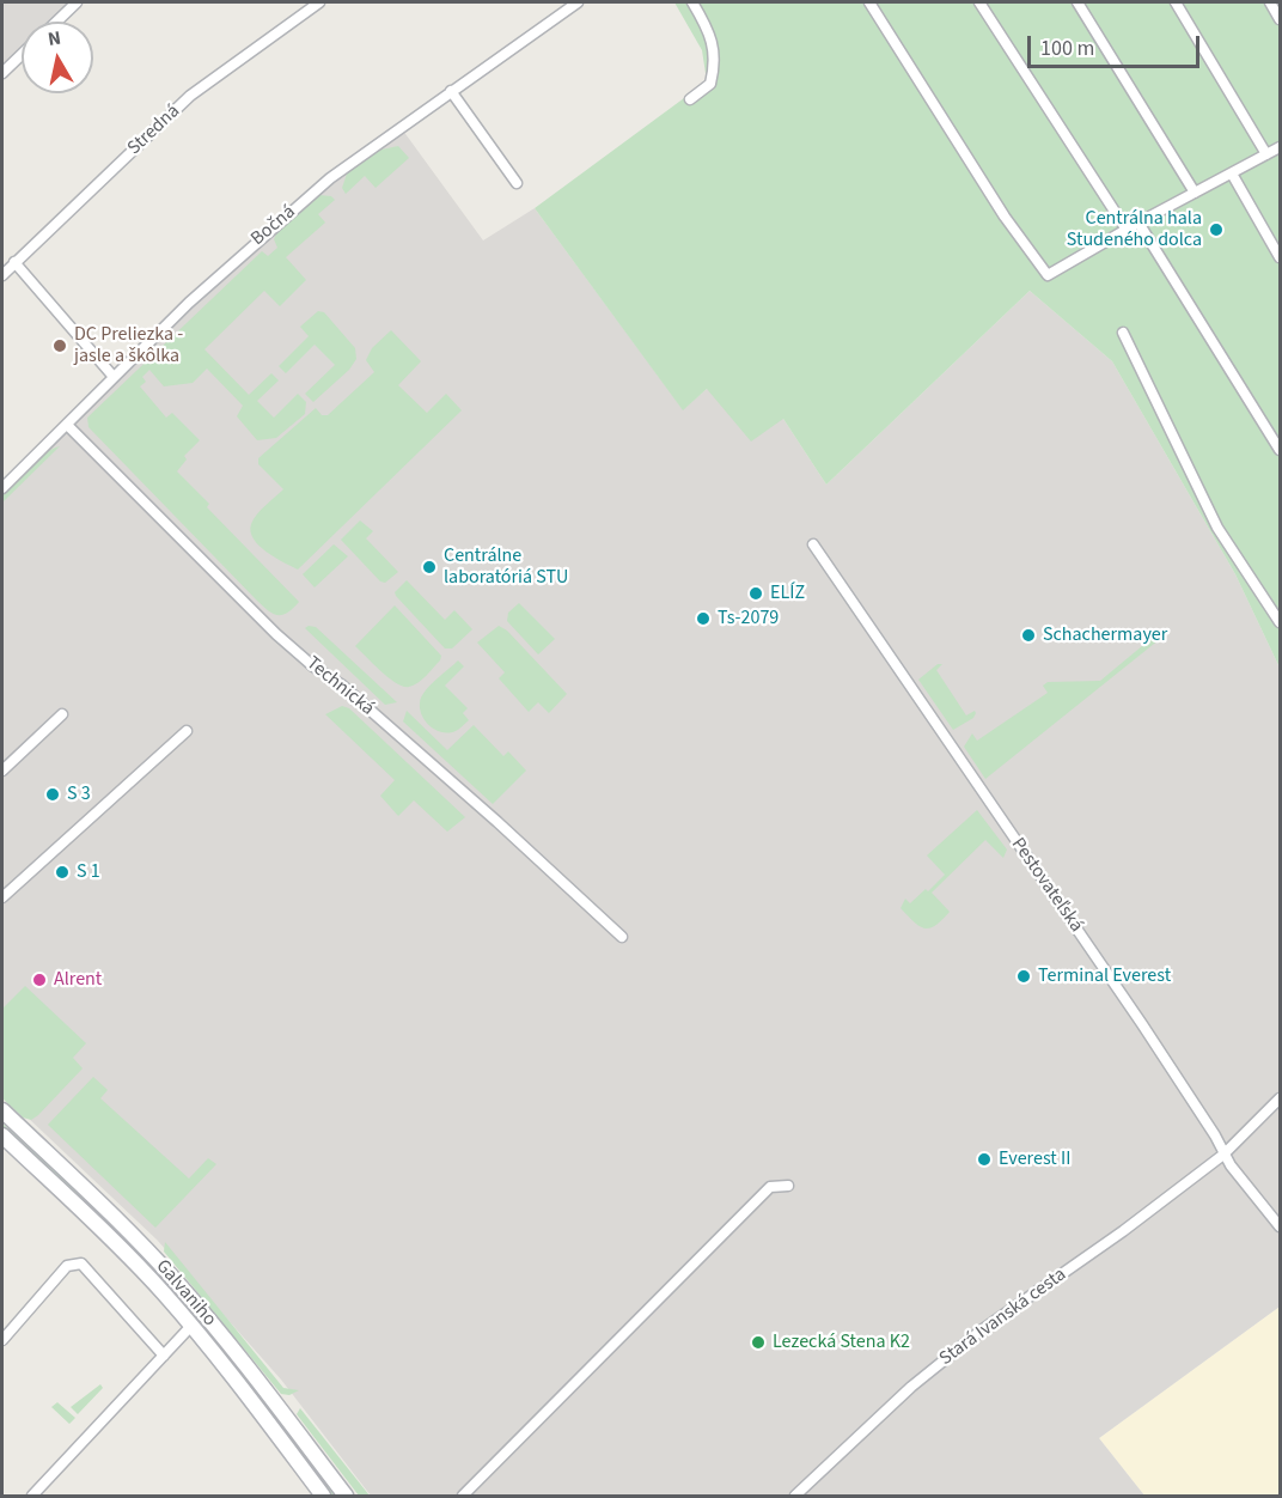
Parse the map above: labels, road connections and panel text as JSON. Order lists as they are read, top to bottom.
{
  "streets": {
    "main road": ["Galvaniho"],
    "street": [
      "Stredná",
      "Bočná",
      "Technická",
      "Pestovateľská",
      "Stará Ivanská cesta"
    ]
  },
  "crossings": [
    ["Bočná", "Technická"],
    ["Pestovateľská", "Stará Ivanská cesta"]
  ],
  "places": [
    "Centrálna hala Studeného dolca",
    "DC Preliezka - jasle a škôlka",
    "Centrálne laboratóriá STU",
    "ELÍZ",
    "Ts-2079",
    "Schachermayer",
    "S 3",
    "S 1",
    "Terminal Everest",
    "Alrent",
    "Everest II",
    "Lezecká Stena K2"
  ],
  "scale_bar": "100 m",
  "north": "top"
}
